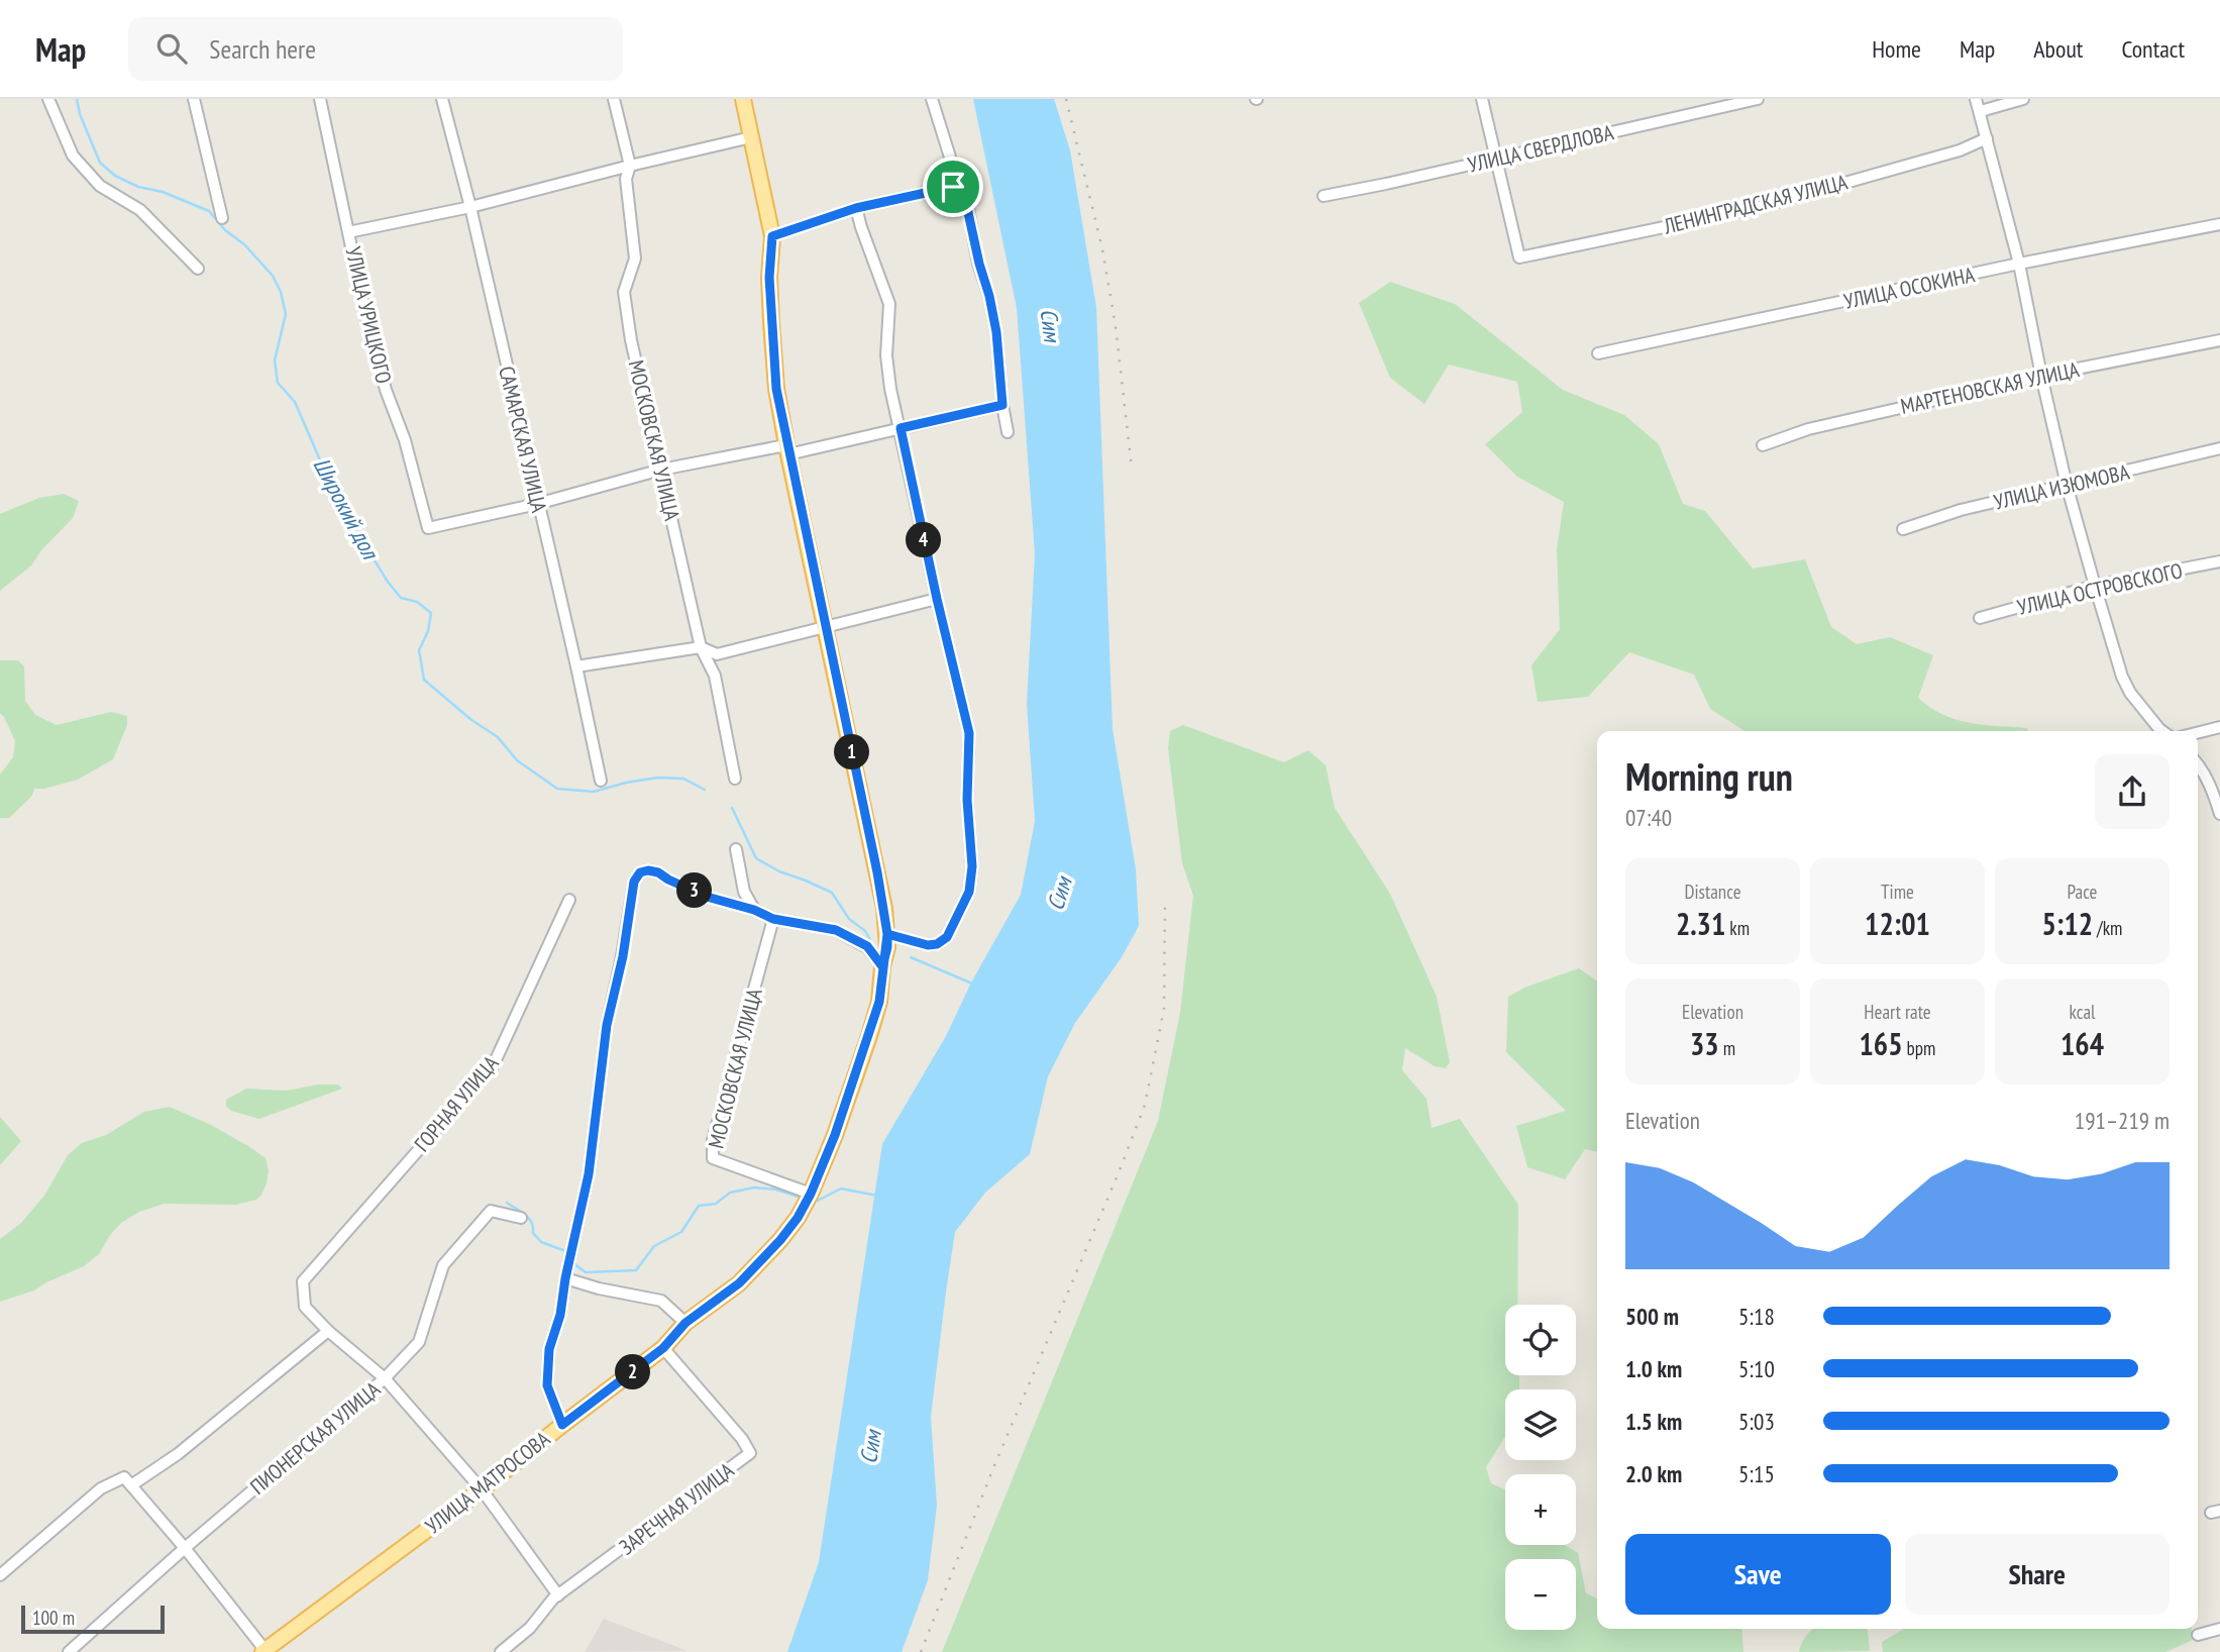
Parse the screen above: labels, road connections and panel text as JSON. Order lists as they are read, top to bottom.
{
  "streets": {
    "main road": ["УЛИЦА МАТРОСОВА"],
    "street": [
      "УЛИЦА СВЕРДЛОВА",
      "ЛЕНИНГРАДСКАЯ УЛИЦА",
      "УЛИЦА ОСОКИНА",
      "УЛИЦА УРИЦКОГО",
      "МАРТЕНОВСКАЯ УЛИЦА",
      "САМАРСКАЯ УЛИЦА",
      "МОСКОВСКАЯ УЛИЦА",
      "УЛИЦА ИЗЮМОВА",
      "УЛИЦА ОСТРОВСКОГО",
      "ГОРНАЯ УЛИЦА",
      "ПИОНЕРСКАЯ УЛИЦА",
      "ЗАРЕЧНАЯ УЛИЦА"
    ]
  },
  "crossings": [
    ["УЛИЦА СВЕРДЛОВА", "ЛЕНИНГРАДСКАЯ УЛИЦА"],
    ["УЛИЦА УРИЦКОГО", "САМАРСКАЯ УЛИЦА"],
    ["МОСКОВСКАЯ УЛИЦА", "УЛИЦА МАТРОСОВА"],
    ["УЛИЦА МАТРОСОВА", "ЗАРЕЧНАЯ УЛИЦА"]
  ],
  "water": ["Сим", "Широкий дол"],
  "scale_bar": "100 m",
  "page": {
    "header": "Map",
    "search": "Search here",
    "nav": [
      "Home",
      "Map",
      "About",
      "Contact"
    ],
    "pins": [
      "4",
      "1",
      "3",
      "2"
    ],
    "heading": ["Morning run", "07:40"],
    "stats": [
      ["Distance", "2.31 km"],
      ["Time", "12:01"],
      ["Pace", "5:12 /km"],
      ["Elevation", "33 m"],
      ["Heart rate", "165 bpm"],
      ["kcal", "164"]
    ],
    "chart": ["Elevation", "191–219 m"],
    "list": [
      {
        "name": "500 m",
        "note": "5:18"
      },
      {
        "name": "1.0 km",
        "note": "5:10"
      },
      {
        "name": "1.5 km",
        "note": "5:03"
      },
      {
        "name": "2.0 km",
        "note": "5:15"
      }
    ],
    "map_buttons": ["+", "−"],
    "buttons": ["Save", "Share"],
    "scale": "100 m"
  }
}
